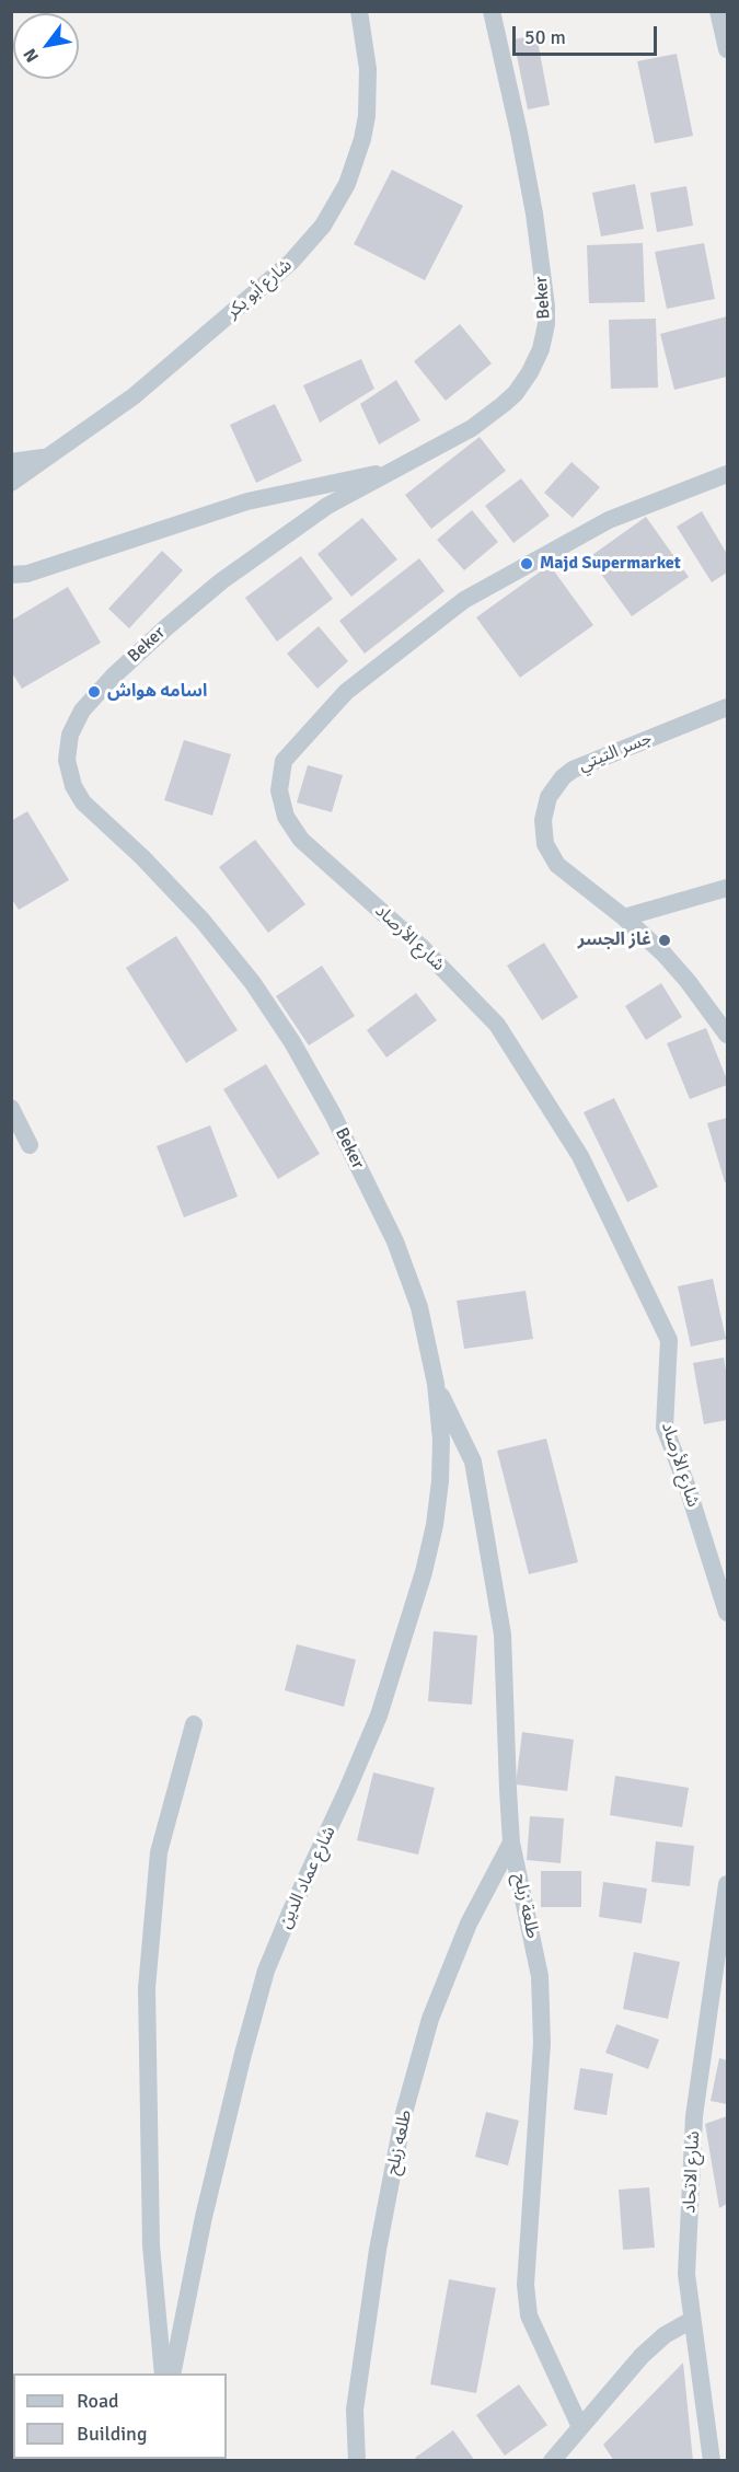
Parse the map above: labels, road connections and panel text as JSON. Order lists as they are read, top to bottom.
{
  "streets": {
    "street": [
      "شارع أبو بكر",
      "Beker",
      "جسر التيتي",
      "شارع الأرصاد",
      "شارع عماد الدين",
      "طلعة زبلح",
      "طلعه زبلح",
      "شارع الاتحاد"
    ]
  },
  "crossings": [
    ["Beker", "شارع عماد الدين"],
    ["Beker", "طلعة زبلح"],
    ["شارع عماد الدين", "طلعة زبلح"],
    ["طلعة زبلح", "طلعه زبلح"]
  ],
  "places": ["Majd Supermarket", "اسامه هواش", "غاز الجسر"],
  "legend": ["Road", "Building"],
  "scale_bar": "50 m",
  "north": "bottom left"
}
